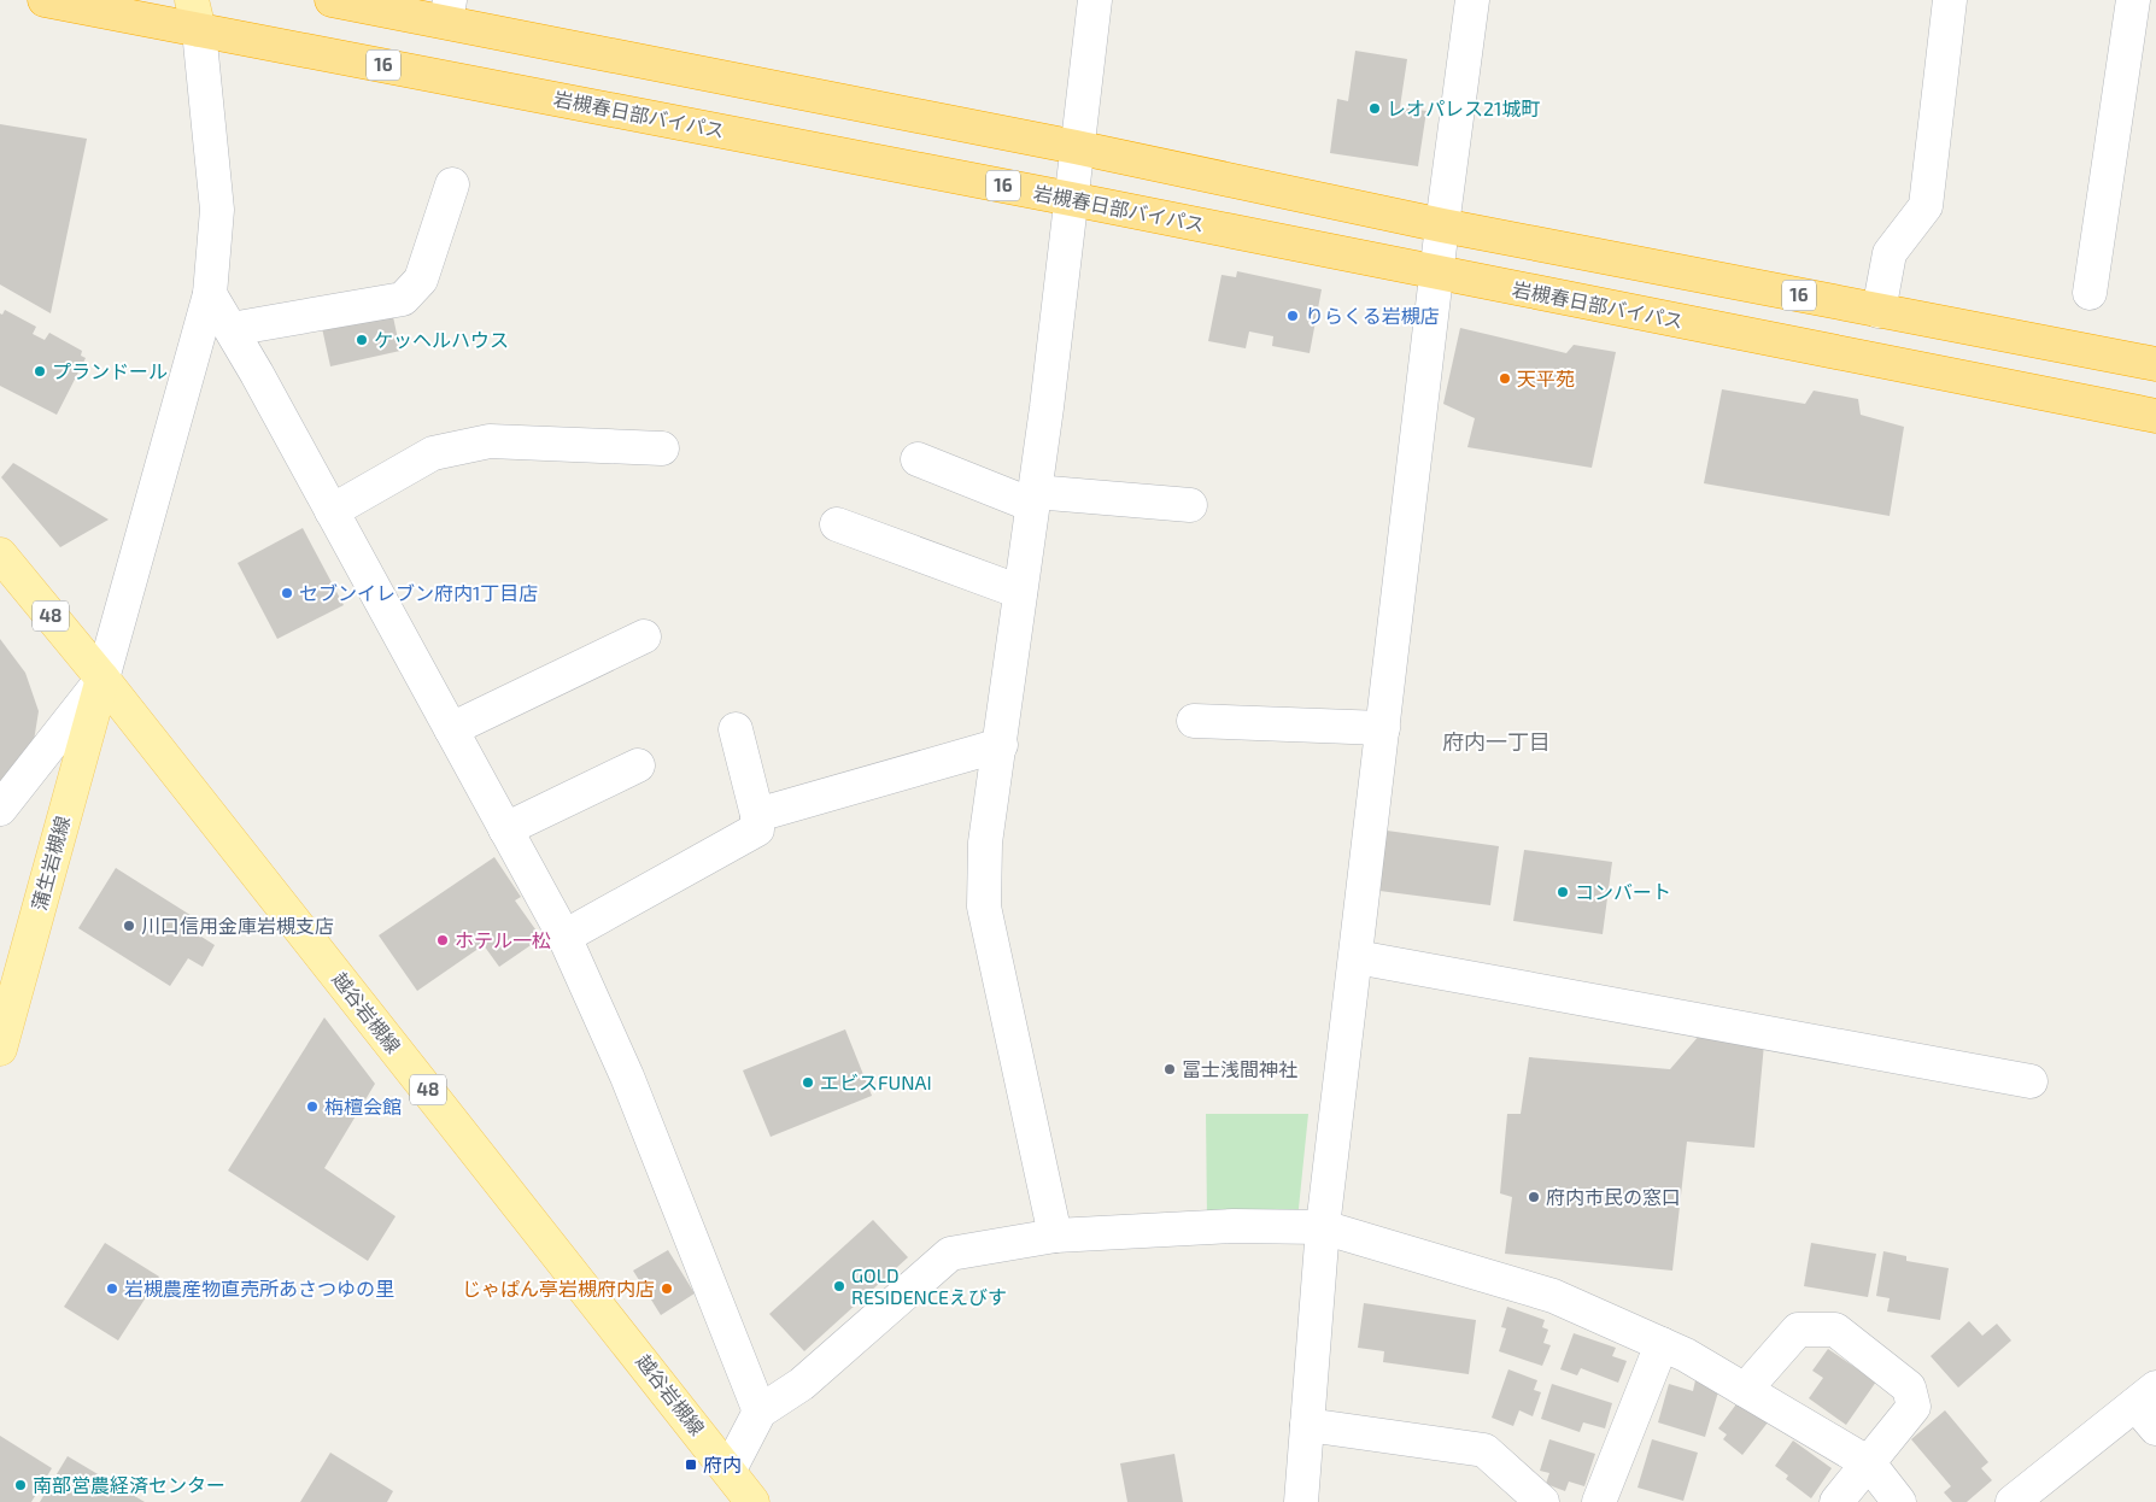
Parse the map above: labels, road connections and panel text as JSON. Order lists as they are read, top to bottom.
{
  "streets": {
    "highway": ["16", "岩槻春日部バイパス"],
    "main road": ["48", "蒲生岩槻線", "越谷岩槻線"]
  },
  "crossings": [
    ["蒲生岩槻線", "越谷岩槻線"]
  ],
  "districts": ["府内一丁目"],
  "places": {
    "other": [
      "レオパレス21城町",
      "りらくる岩槻店",
      "ケッヘルハウス",
      "プランドール",
      "天平苑",
      "セブンイレブン府内1丁目店",
      "コンバート",
      "川口信用金庫岩槻支店",
      "ホテル一松",
      "冨士浅間神社",
      "エビスFUNAI",
      "栴檀会館",
      "府内市民の窓口",
      "GOLD RESIDENCEえびす",
      "岩槻農産物直売所あさつゆの里",
      "じゃぱん亭岩槻府内店",
      "南部営農経済センター"
    ],
    "transit": ["府内"]
  }
}
